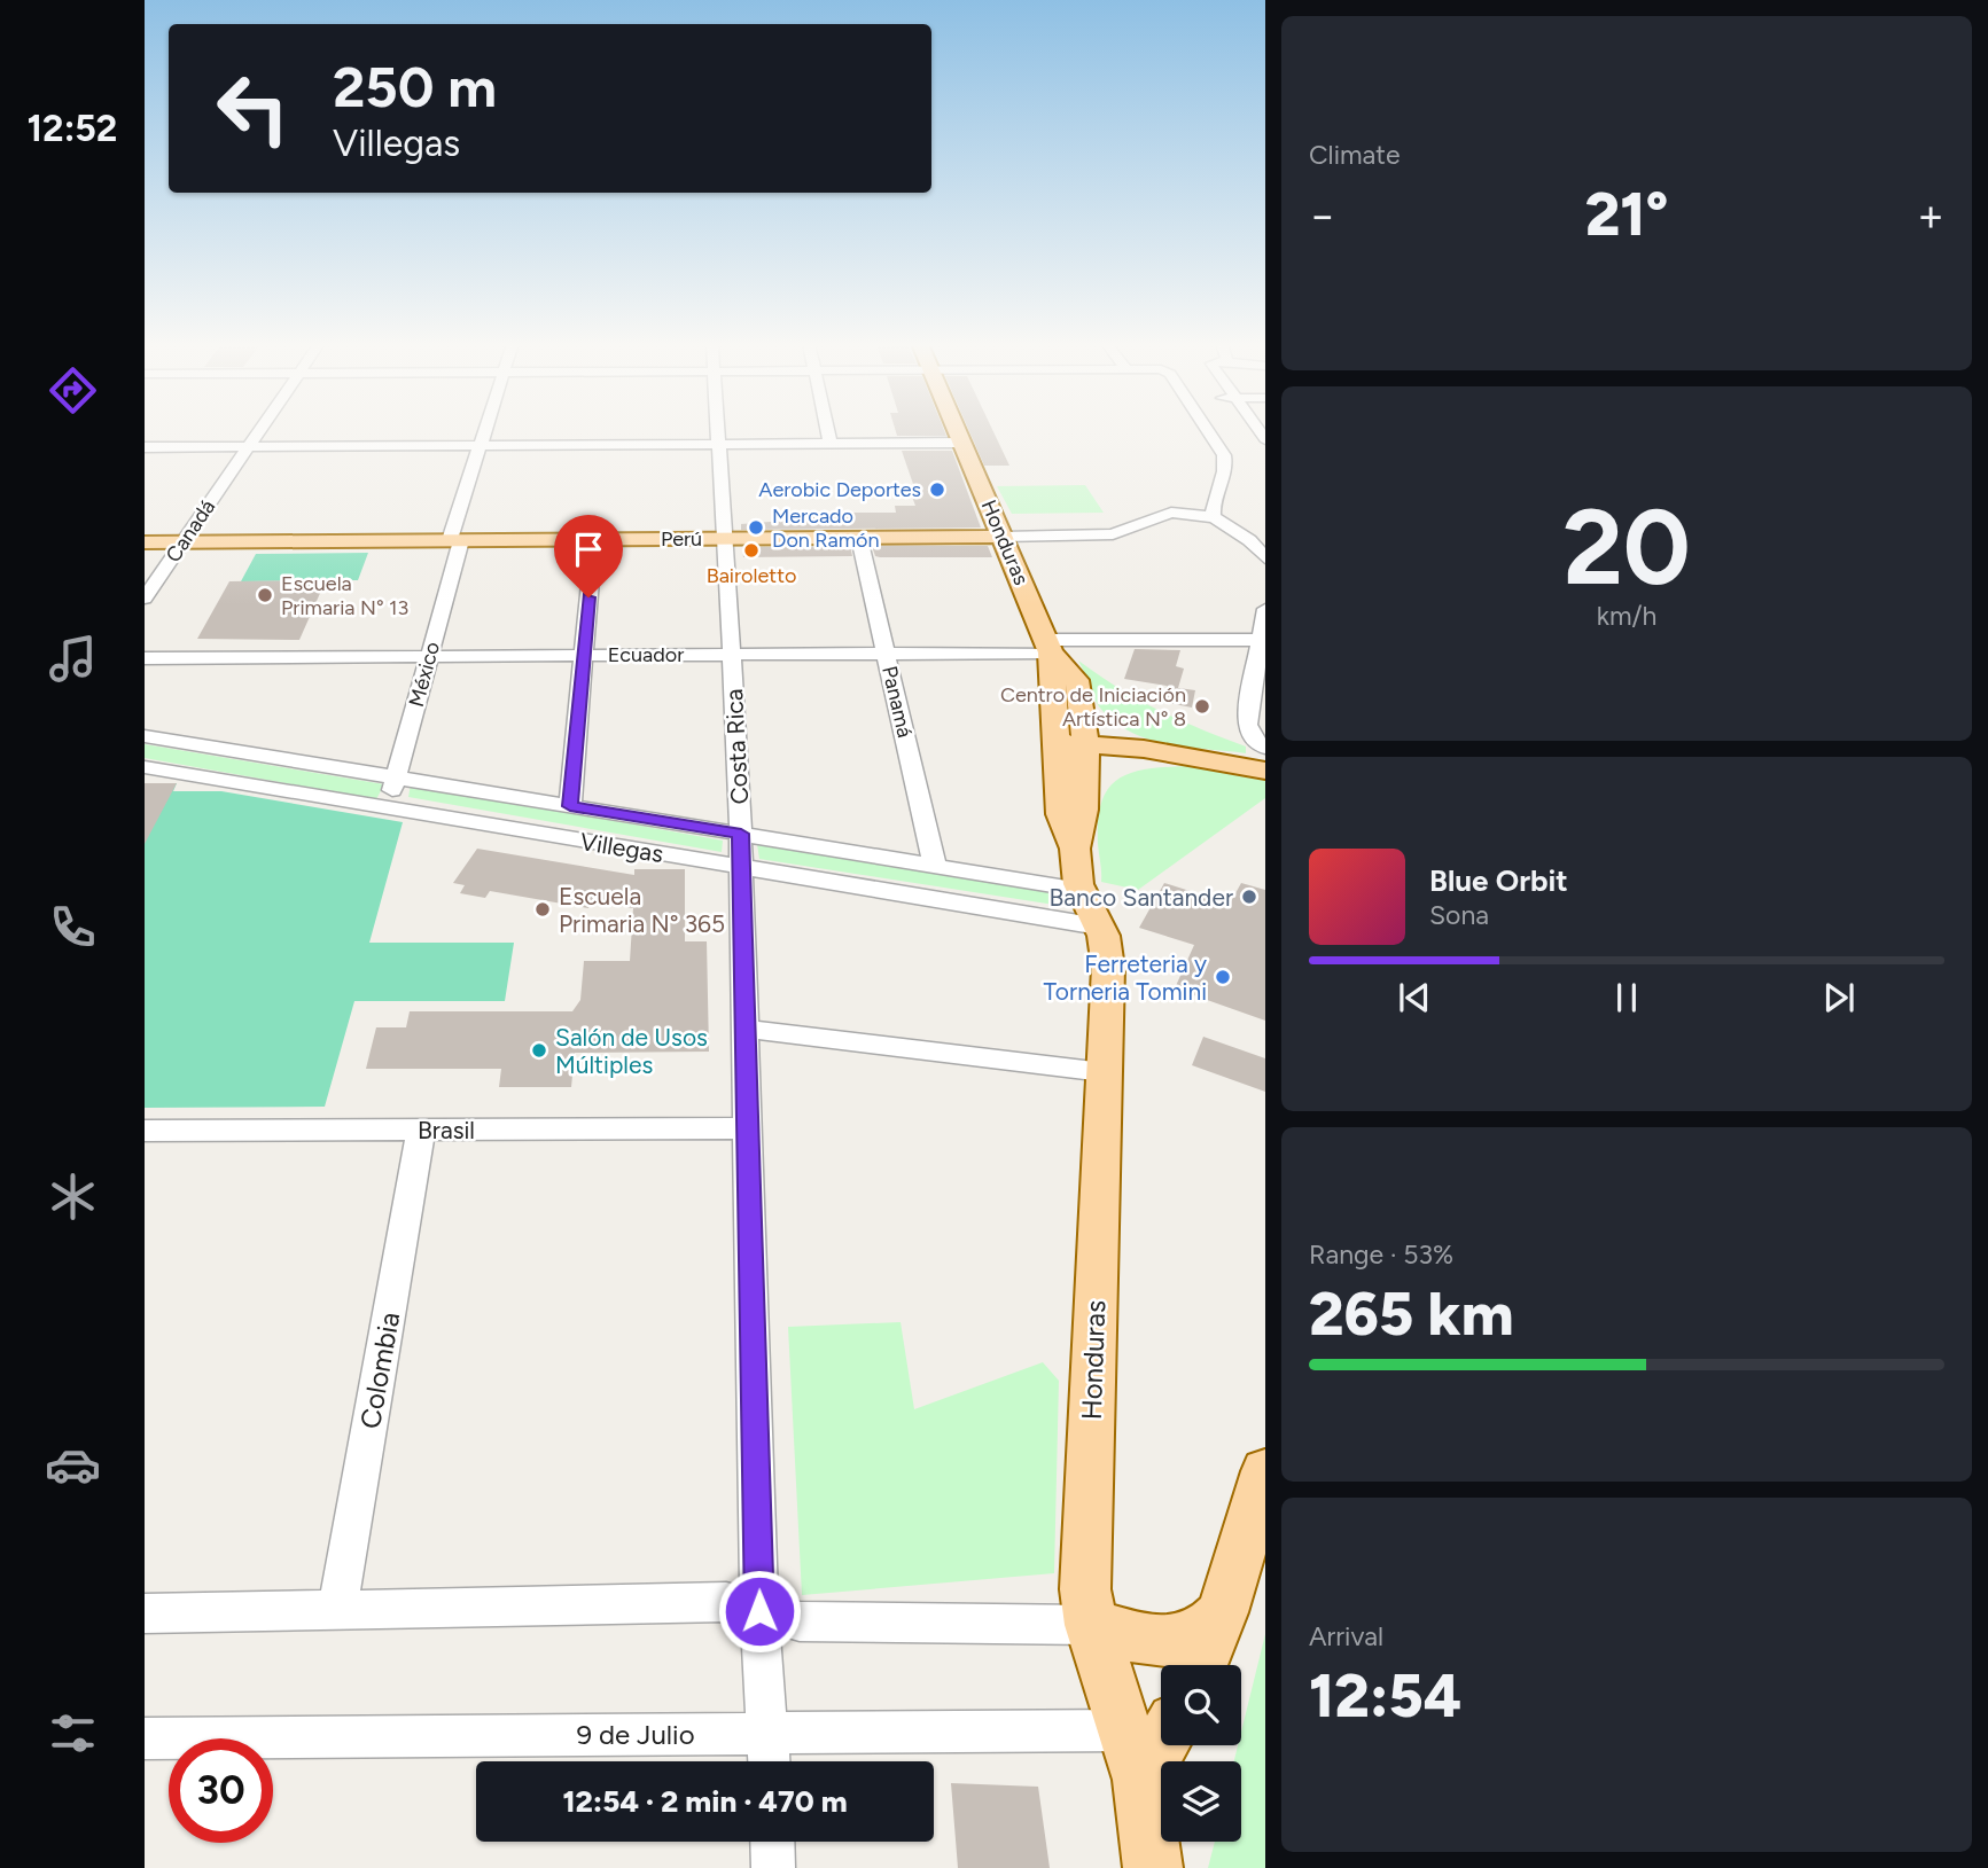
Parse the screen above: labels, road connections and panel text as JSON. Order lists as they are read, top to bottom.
{
  "streets": {
    "main road": ["Perú", "Honduras"],
    "street": [
      "Canadá",
      "Ecuador",
      "México",
      "Panamá",
      "Costa Rica",
      "Villegas",
      "Brasil",
      "Colombia",
      "9 de Julio"
    ]
  },
  "crossings": [
    ["Canadá", "Perú"],
    ["Perú", "Honduras"],
    ["Perú", "México"],
    ["Perú", "Panamá"],
    ["Perú", "Costa Rica"],
    ["Honduras", "Ecuador"],
    ["Honduras", "Villegas"],
    ["Honduras", "9 de Julio"],
    ["Ecuador", "México"],
    ["Ecuador", "Panamá"],
    ["Ecuador", "Costa Rica"],
    ["México", "Villegas"],
    ["Panamá", "Villegas"],
    ["Costa Rica", "Villegas"],
    ["Costa Rica", "Brasil"],
    ["Costa Rica", "9 de Julio"],
    ["Brasil", "Colombia"]
  ],
  "places": [
    "Aerobic Deportes",
    "Mercado Don Ramón",
    "Bairoletto",
    "Escuela Primaria N° 13",
    "Centro de Iniciación Artística N° 8",
    "Banco Santander",
    "Escuela Primaria N° 365",
    "Ferreteria y Torneria Tomini",
    "Salón de Usos Múltiples"
  ],
  "page": {
    "tabs": "12:52",
    "tile": [
      "Climate",
      ["20", "km/h"],
      ["Range · 53%", "265 km"],
      ["Arrival", "12:54"]
    ],
    "turn": ["250 m", "Villegas"],
    "heat": ["−", "21°", "+"],
    "song": ["Blue Orbit", "Sona"],
    "limit": "30",
    "trip": "12:54 · 2 min · 470 m"
  }
}
